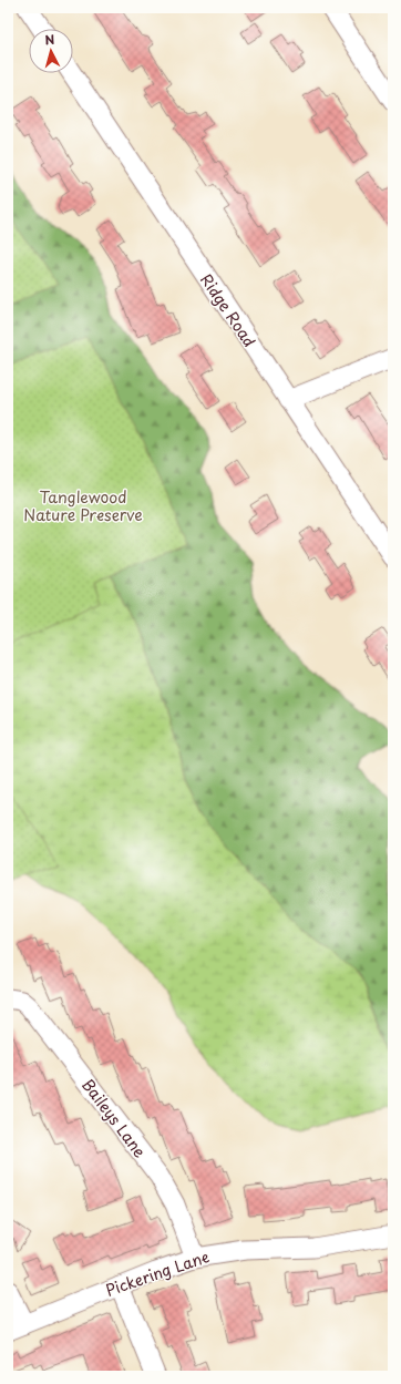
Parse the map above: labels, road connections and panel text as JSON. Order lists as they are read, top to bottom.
{
  "streets": {
    "street": ["Ridge Road", "Baileys Lane", "Pickering Lane"]
  },
  "crossings": [
    ["Baileys Lane", "Pickering Lane"]
  ],
  "parks": ["Tanglewood Nature Preserve"],
  "north": "top"
}
